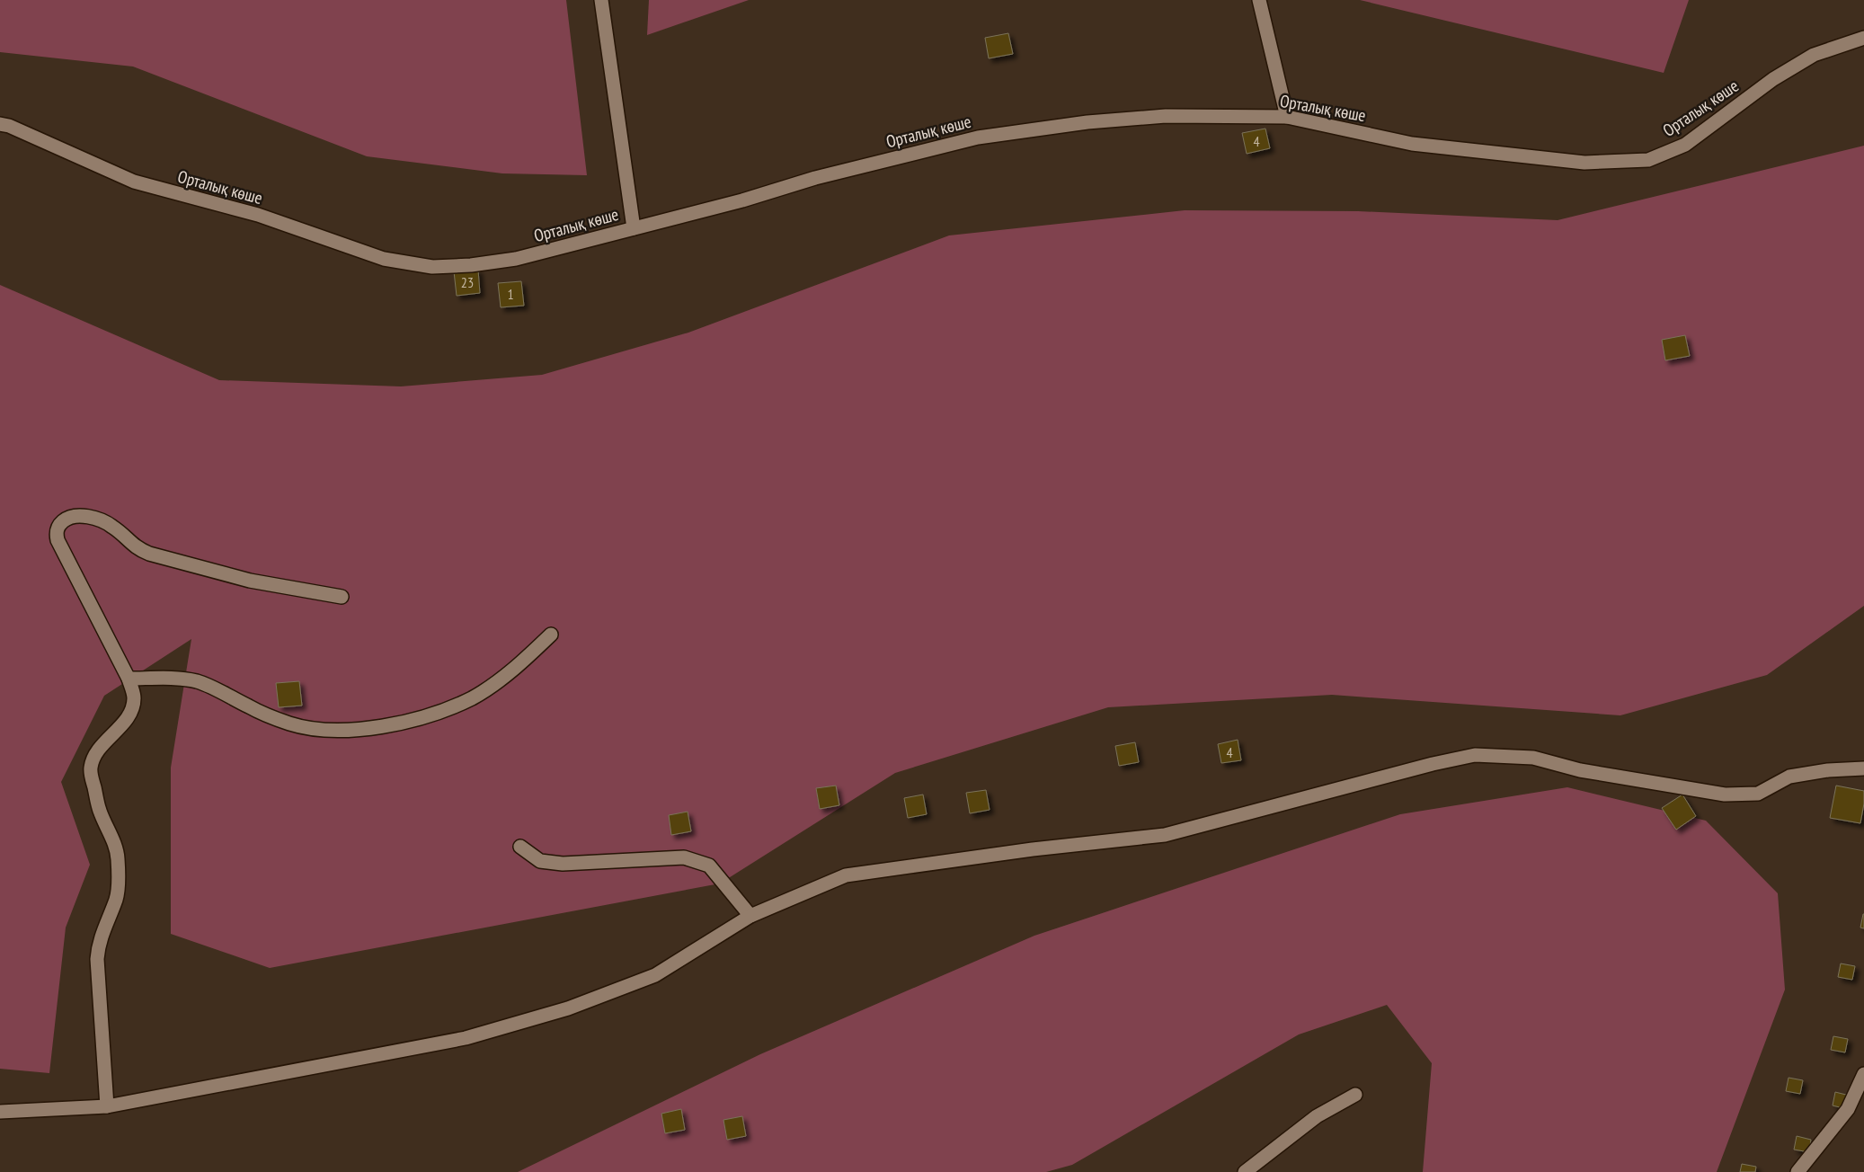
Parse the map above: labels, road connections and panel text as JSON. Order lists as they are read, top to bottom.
{
  "streets": {
    "street": ["Орталық көше"]
  },
  "house_numbers": [
    "4",
    "23",
    "1",
    "4"
  ]
}
